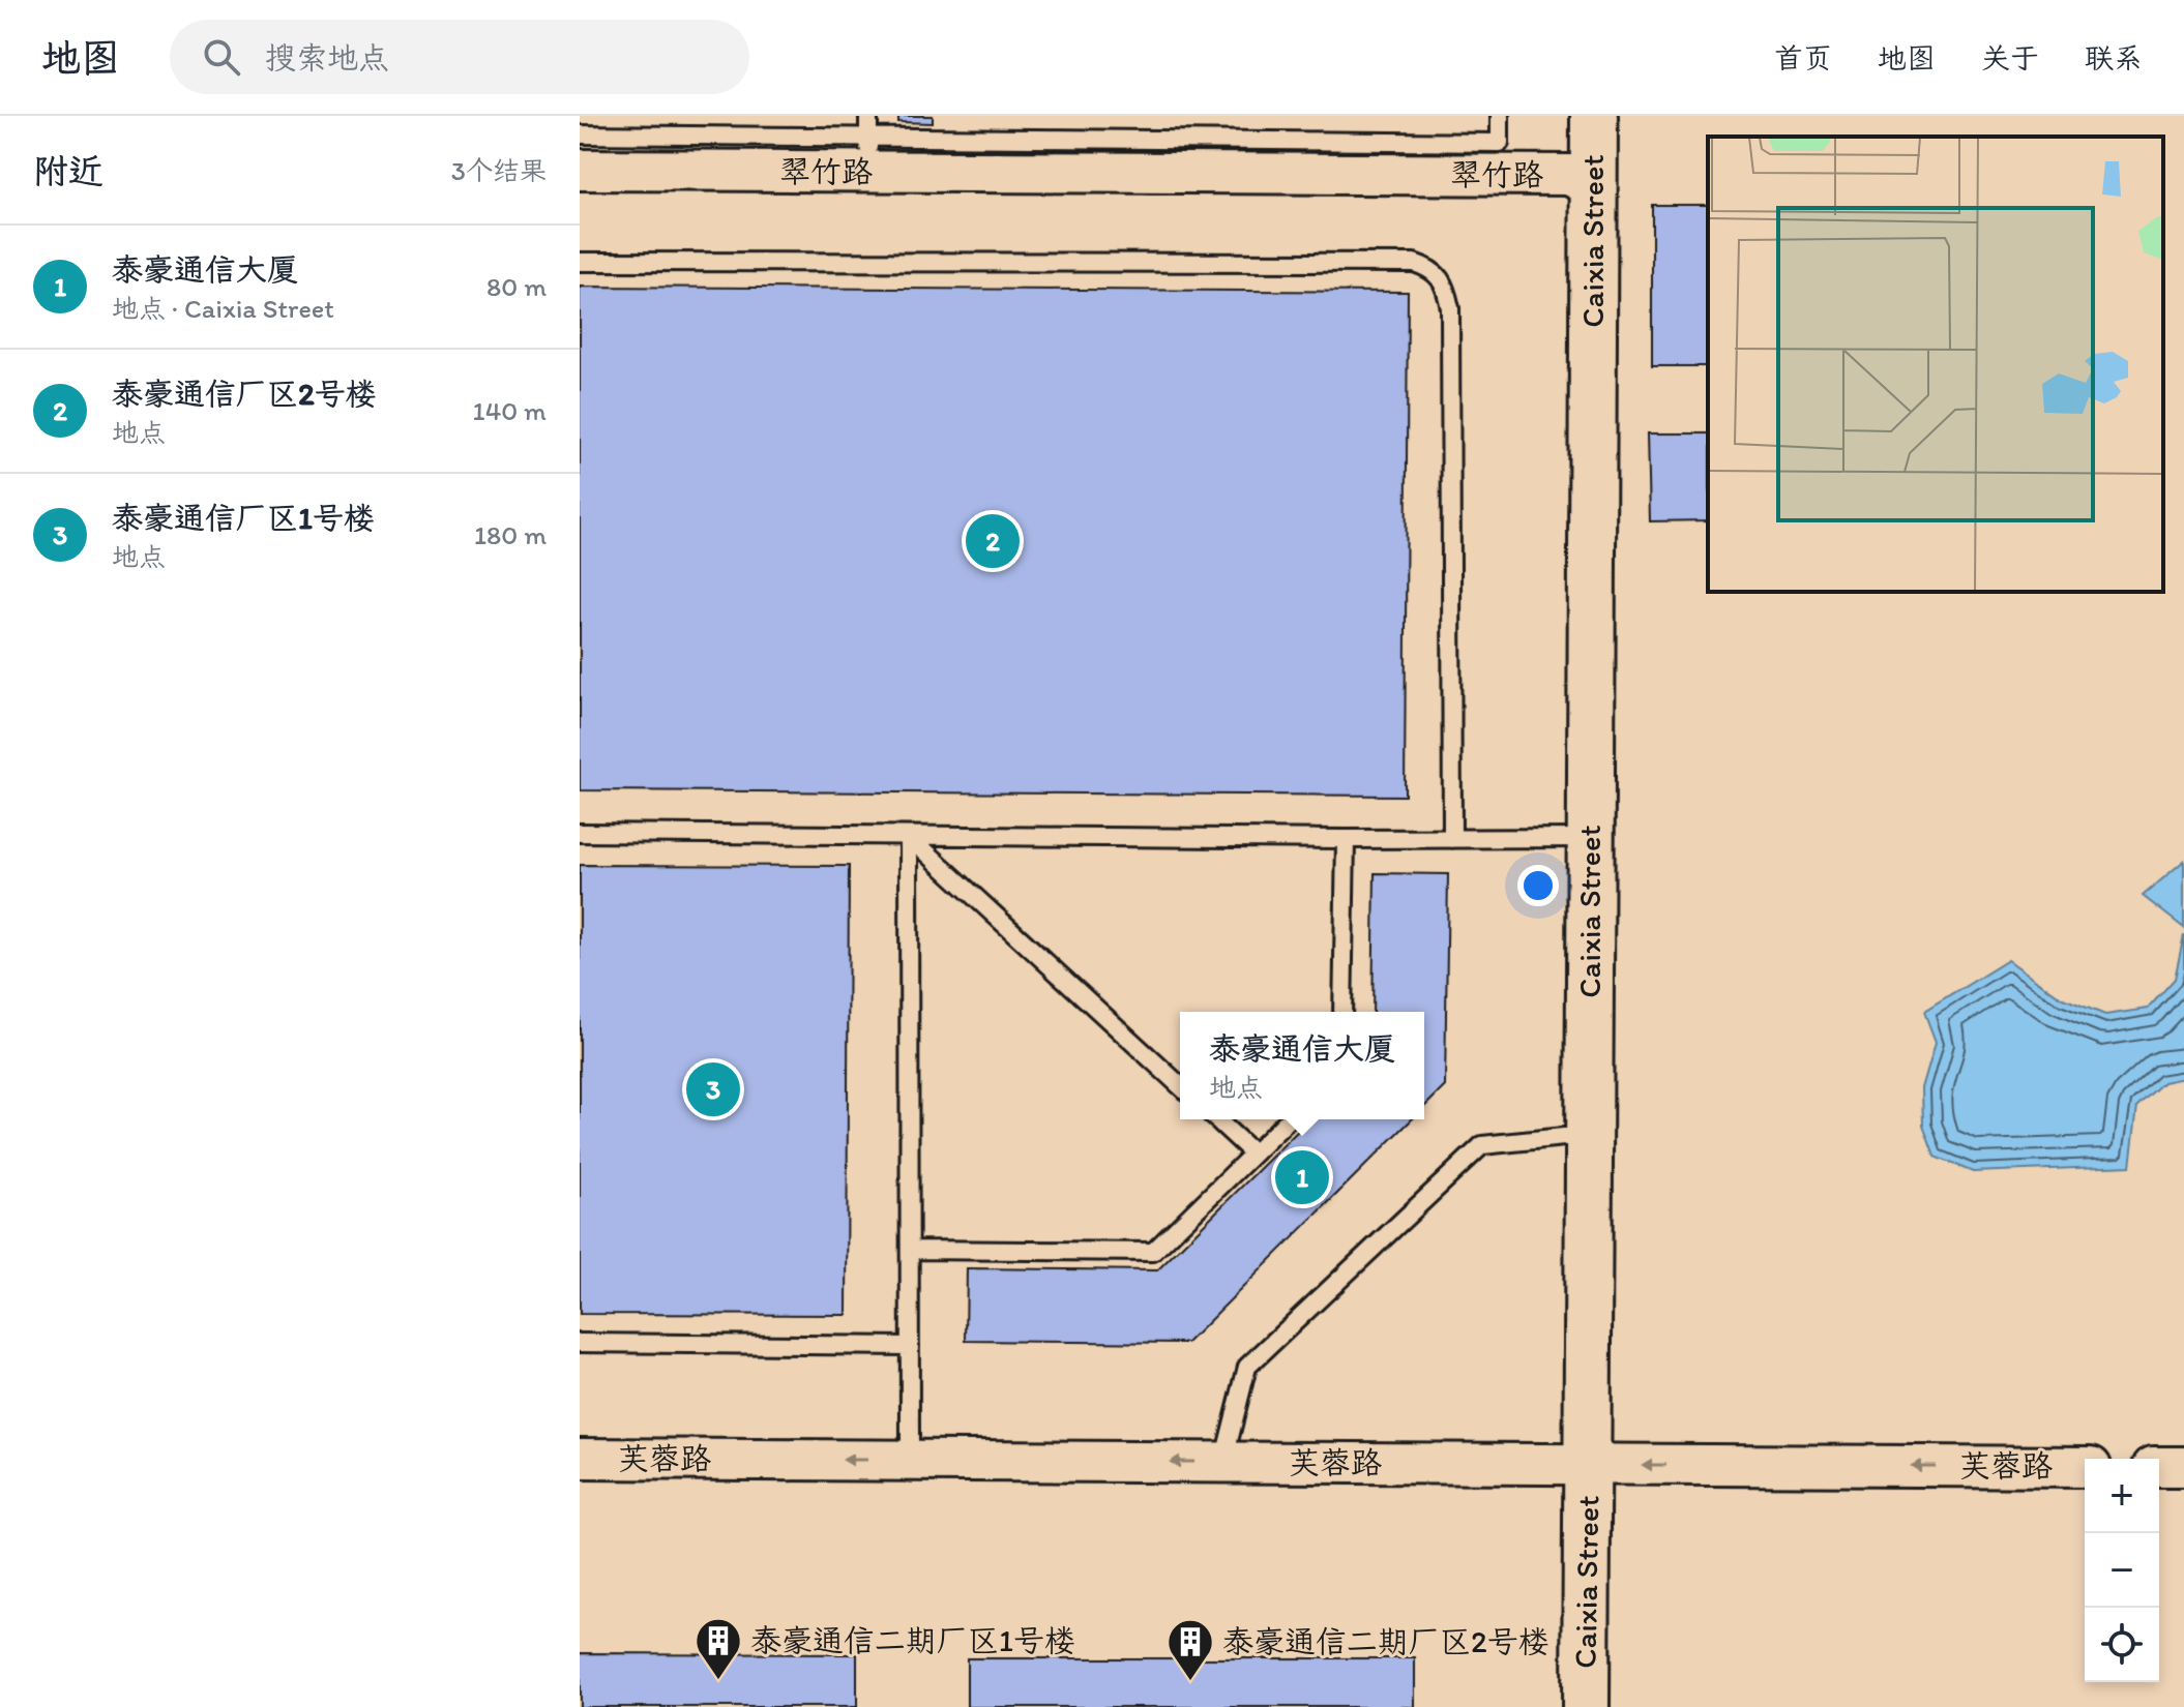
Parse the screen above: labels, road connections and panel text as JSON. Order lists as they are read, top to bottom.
{
  "streets": {
    "main road": ["Caixia Street"],
    "street": ["翠竹路", "芙蓉路"]
  },
  "crossings": [
    ["翠竹路", "Caixia Street"],
    ["Caixia Street", "芙蓉路"]
  ],
  "places": {
    "building": ["泰豪通信二期厂区1号楼", "泰豪通信二期厂区2号楼"]
  },
  "page": {
    "header": "地图",
    "search": "搜索地点",
    "nav": [
      "首页",
      "地图",
      "关于",
      "联系"
    ],
    "heading": ["附近", "3个结果"],
    "list": [
      {
        "mark": "1",
        "name": "泰豪通信大厦",
        "note": "地点 · Caixia Street",
        "value": "80 m"
      },
      {
        "mark": "2",
        "name": "泰豪通信厂区2号楼",
        "note": "地点",
        "value": "140 m"
      },
      {
        "mark": "3",
        "name": "泰豪通信厂区1号楼",
        "note": "地点",
        "value": "180 m"
      }
    ],
    "pins": ["2", "3", "1"],
    "popup": ["泰豪通信大厦", "地点"],
    "map_buttons": ["+", "−"]
  }
}
